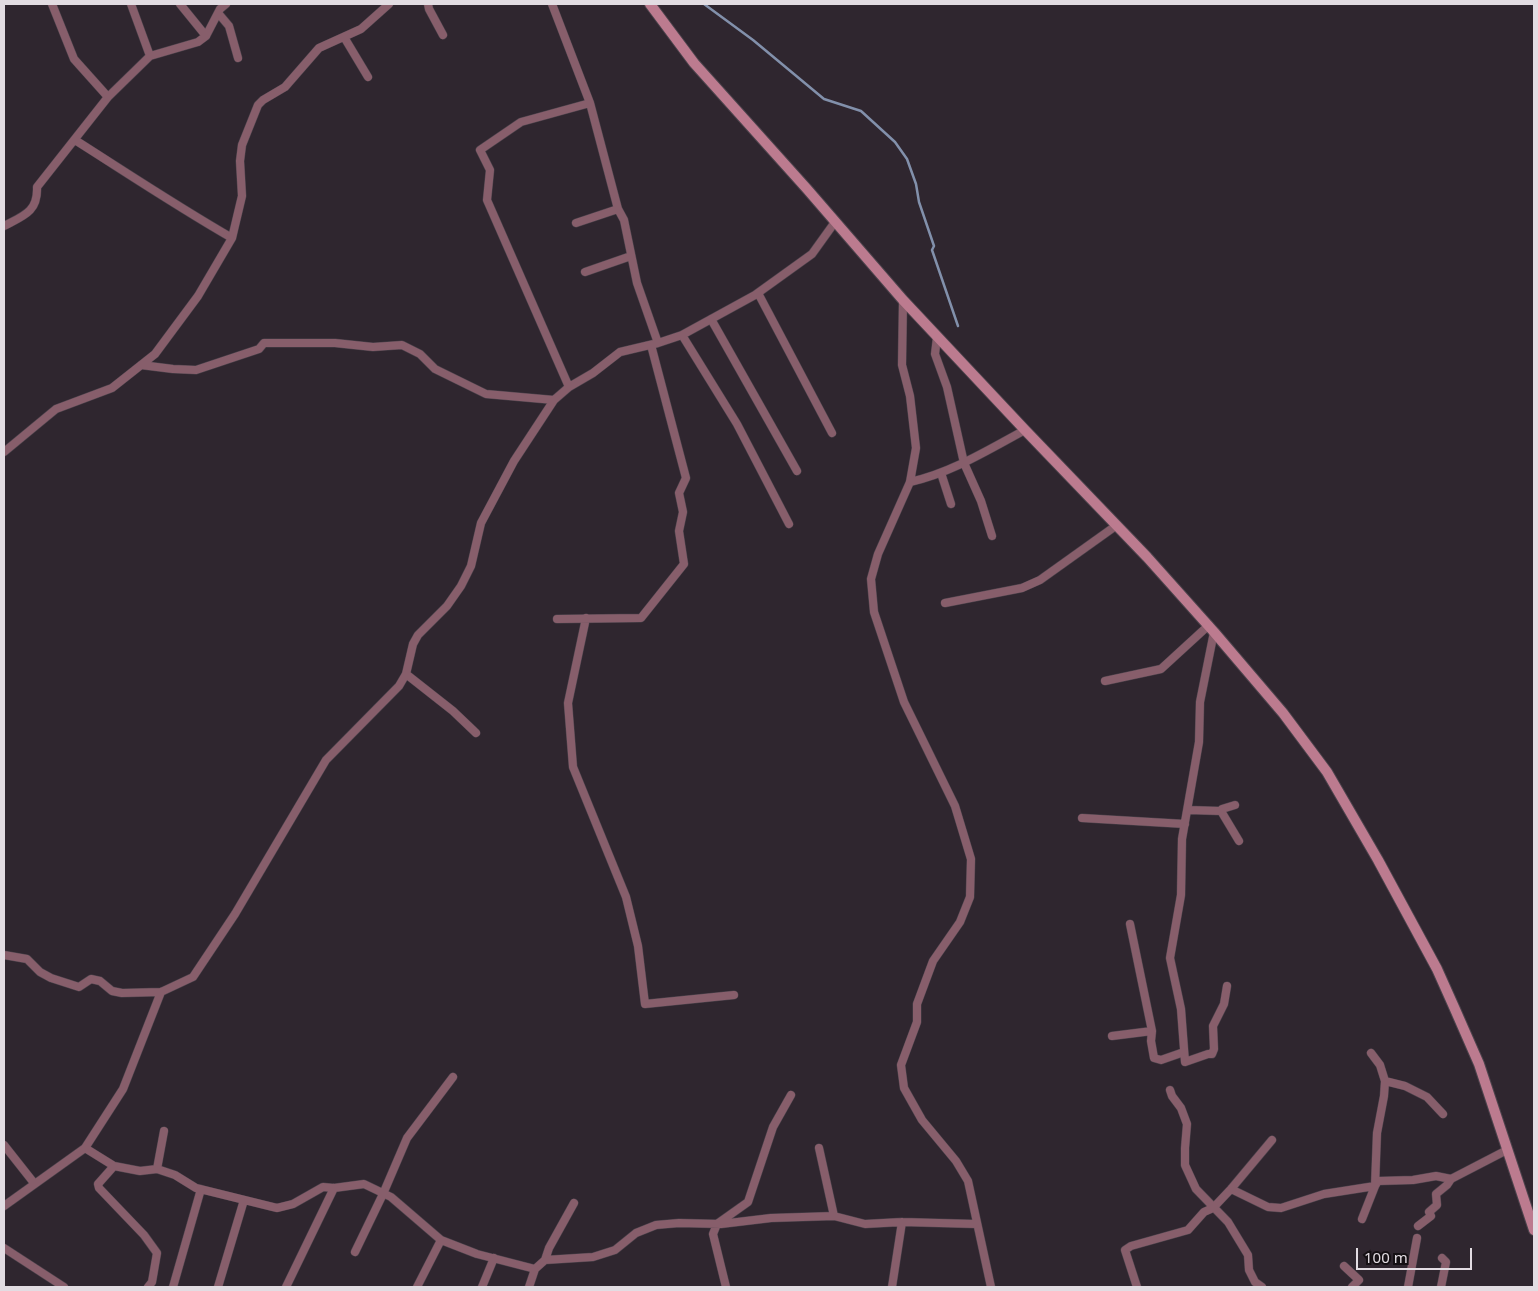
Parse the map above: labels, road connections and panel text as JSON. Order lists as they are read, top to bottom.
{
  "scale_bar": "100 m"
}
